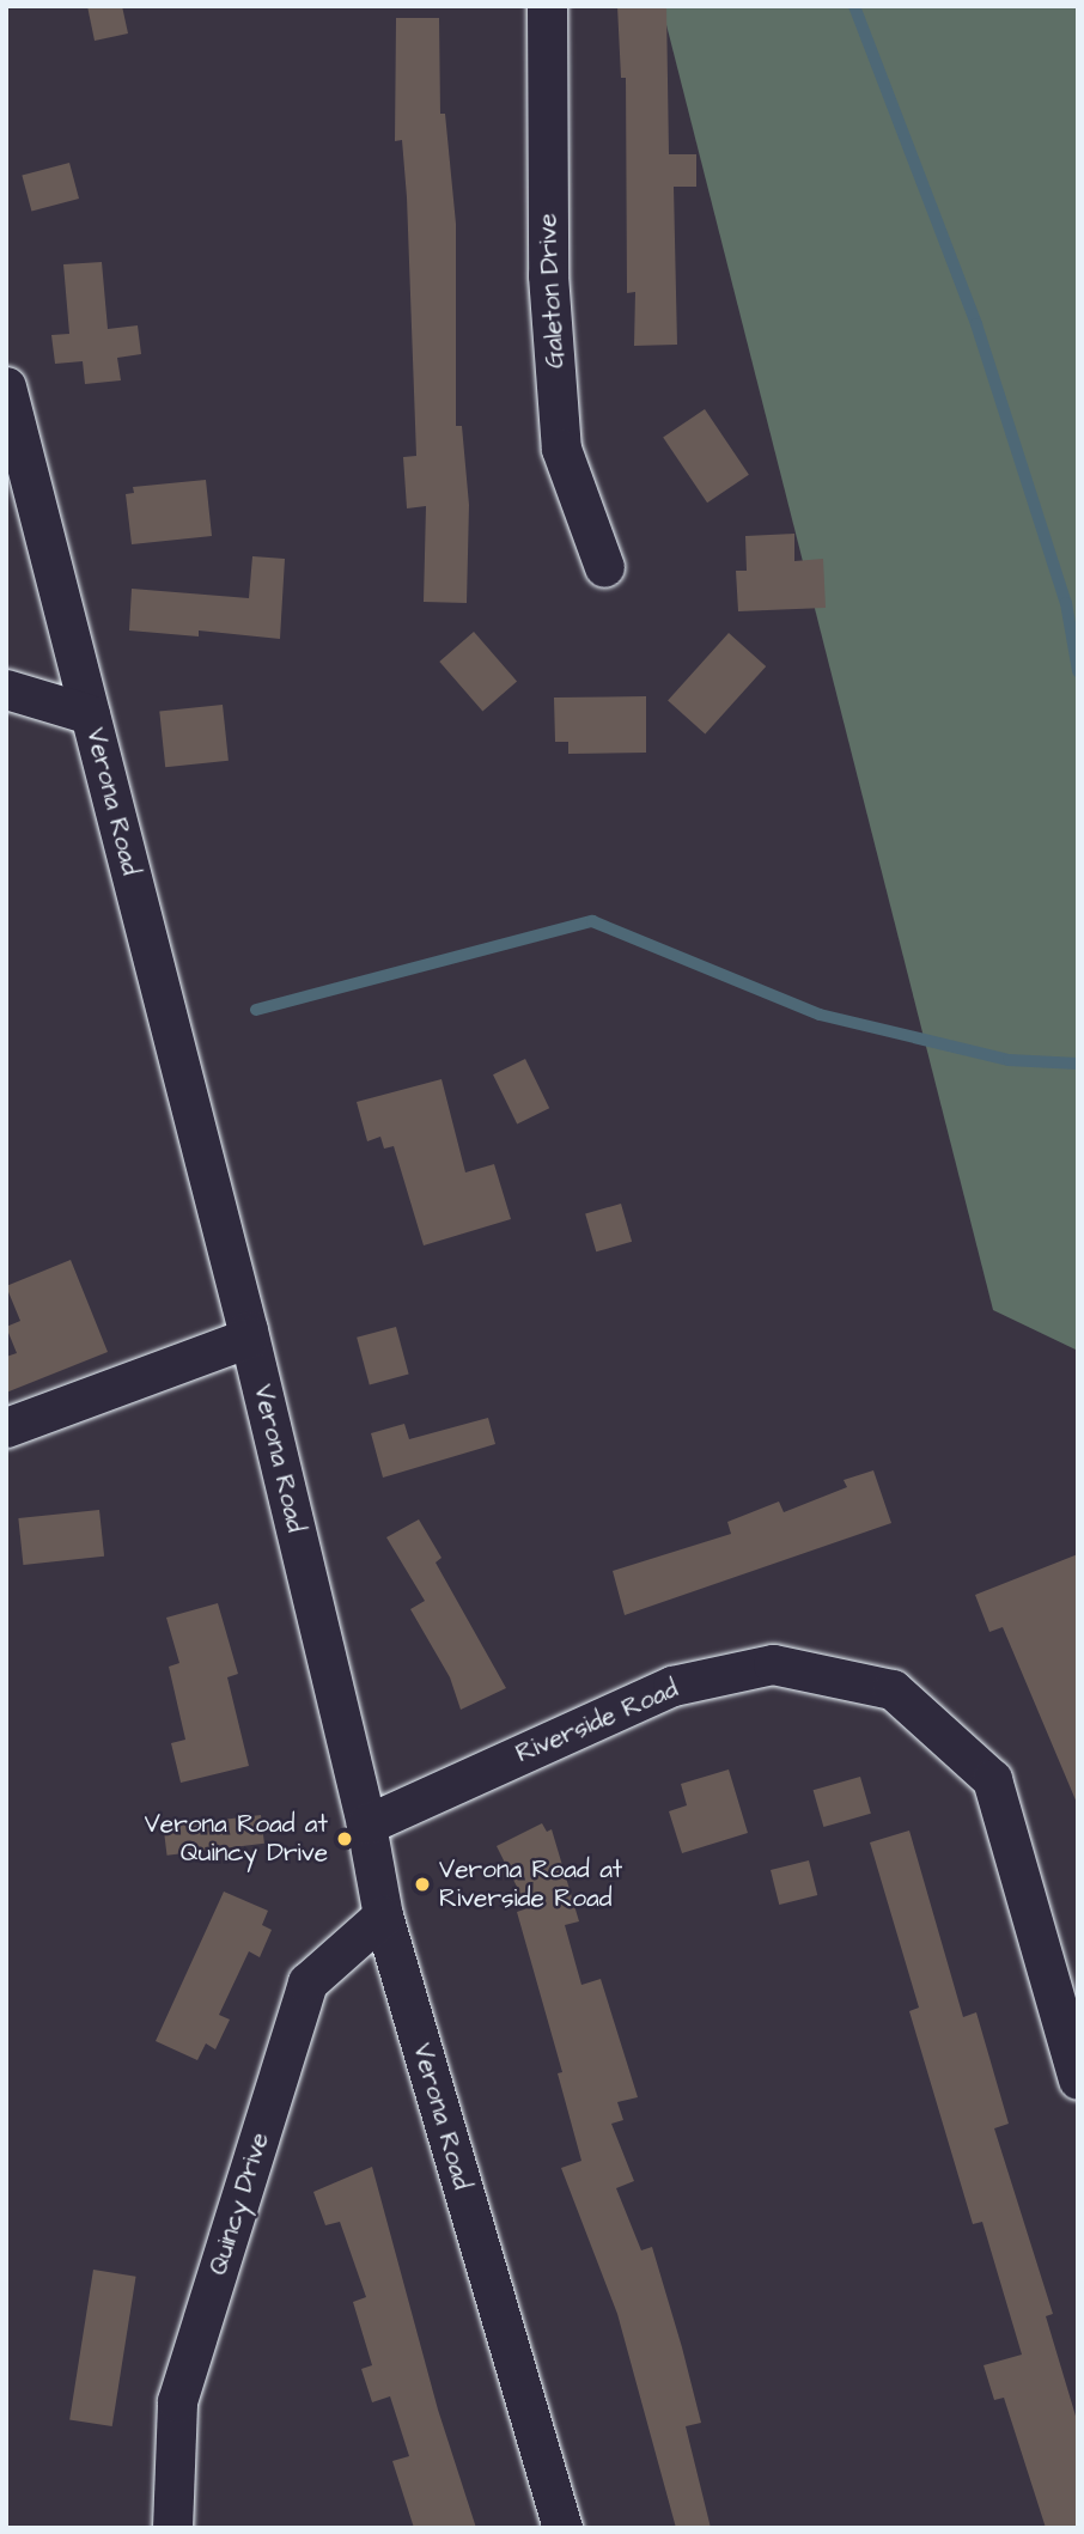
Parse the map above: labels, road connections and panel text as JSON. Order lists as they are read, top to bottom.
{
  "streets": {
    "street": [
      "Galeton Drive",
      "Verona Road",
      "Riverside Road",
      "Quincy Drive"
    ]
  },
  "crossings": [
    ["Verona Road", "Riverside Road"],
    ["Verona Road", "Quincy Drive"]
  ],
  "places": ["Verona Road at Quincy Drive", "Verona Road at Riverside Road"]
}
